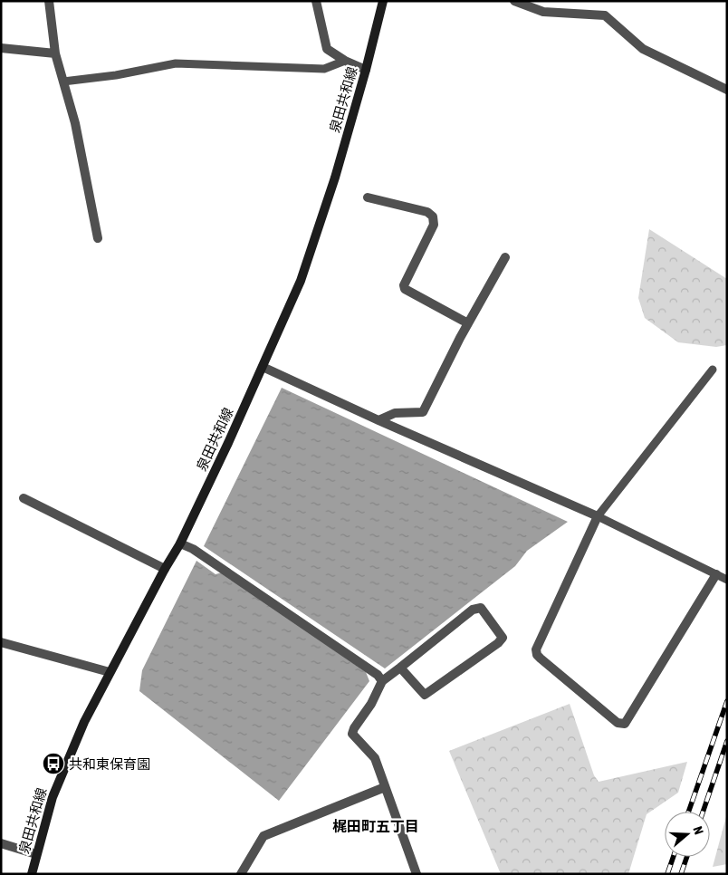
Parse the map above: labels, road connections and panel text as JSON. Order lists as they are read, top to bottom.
{
  "streets": {
    "main road": ["泉田共和線"]
  },
  "districts": ["梶田町五丁目"],
  "places": {
    "bus stop": ["共和東保育園"]
  },
  "north": "right"
}
